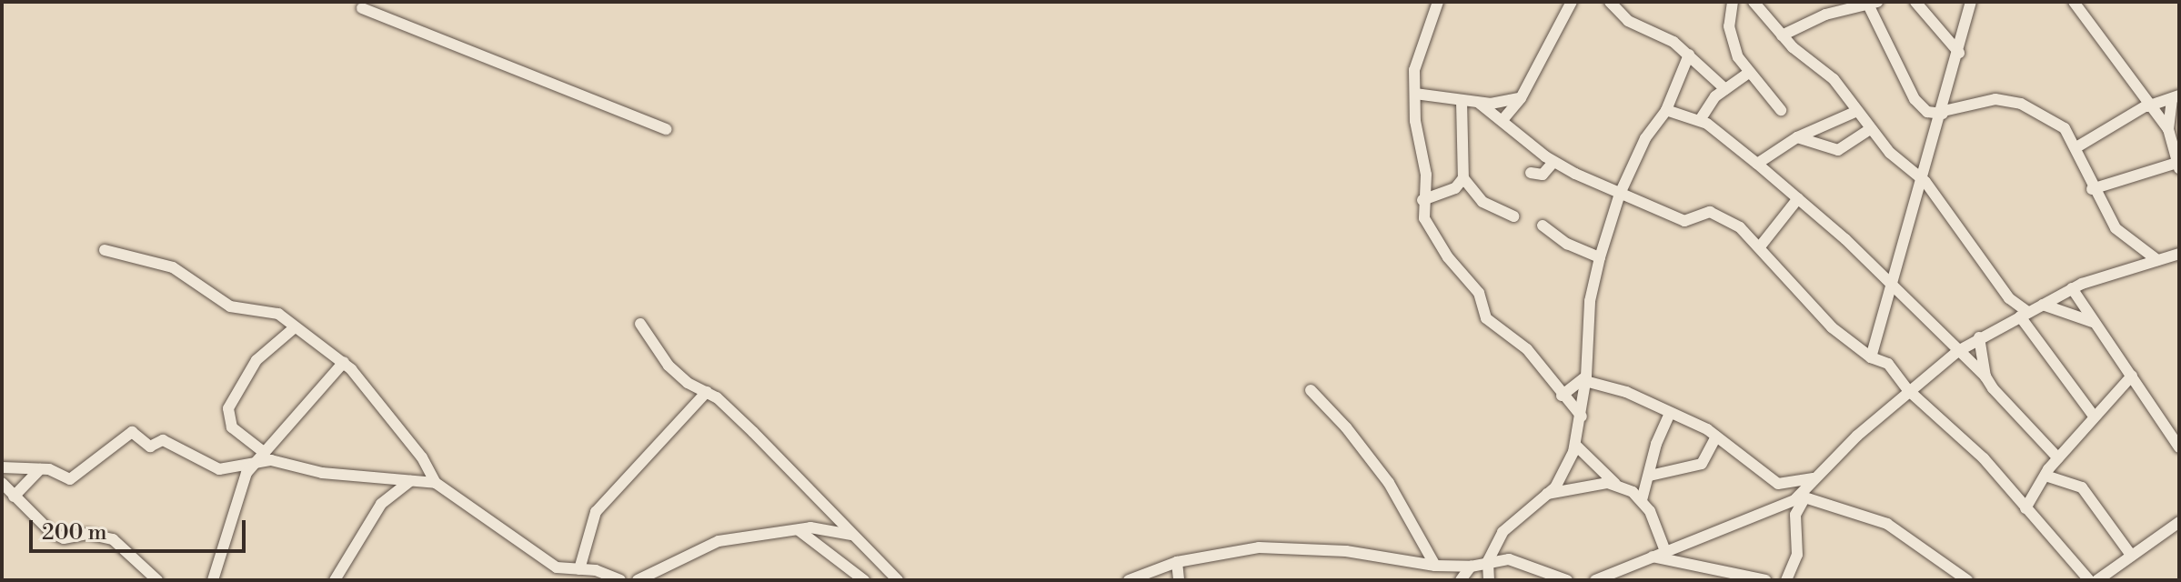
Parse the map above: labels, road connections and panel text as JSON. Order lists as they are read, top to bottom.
{
  "scale_bar": "200 m"
}
